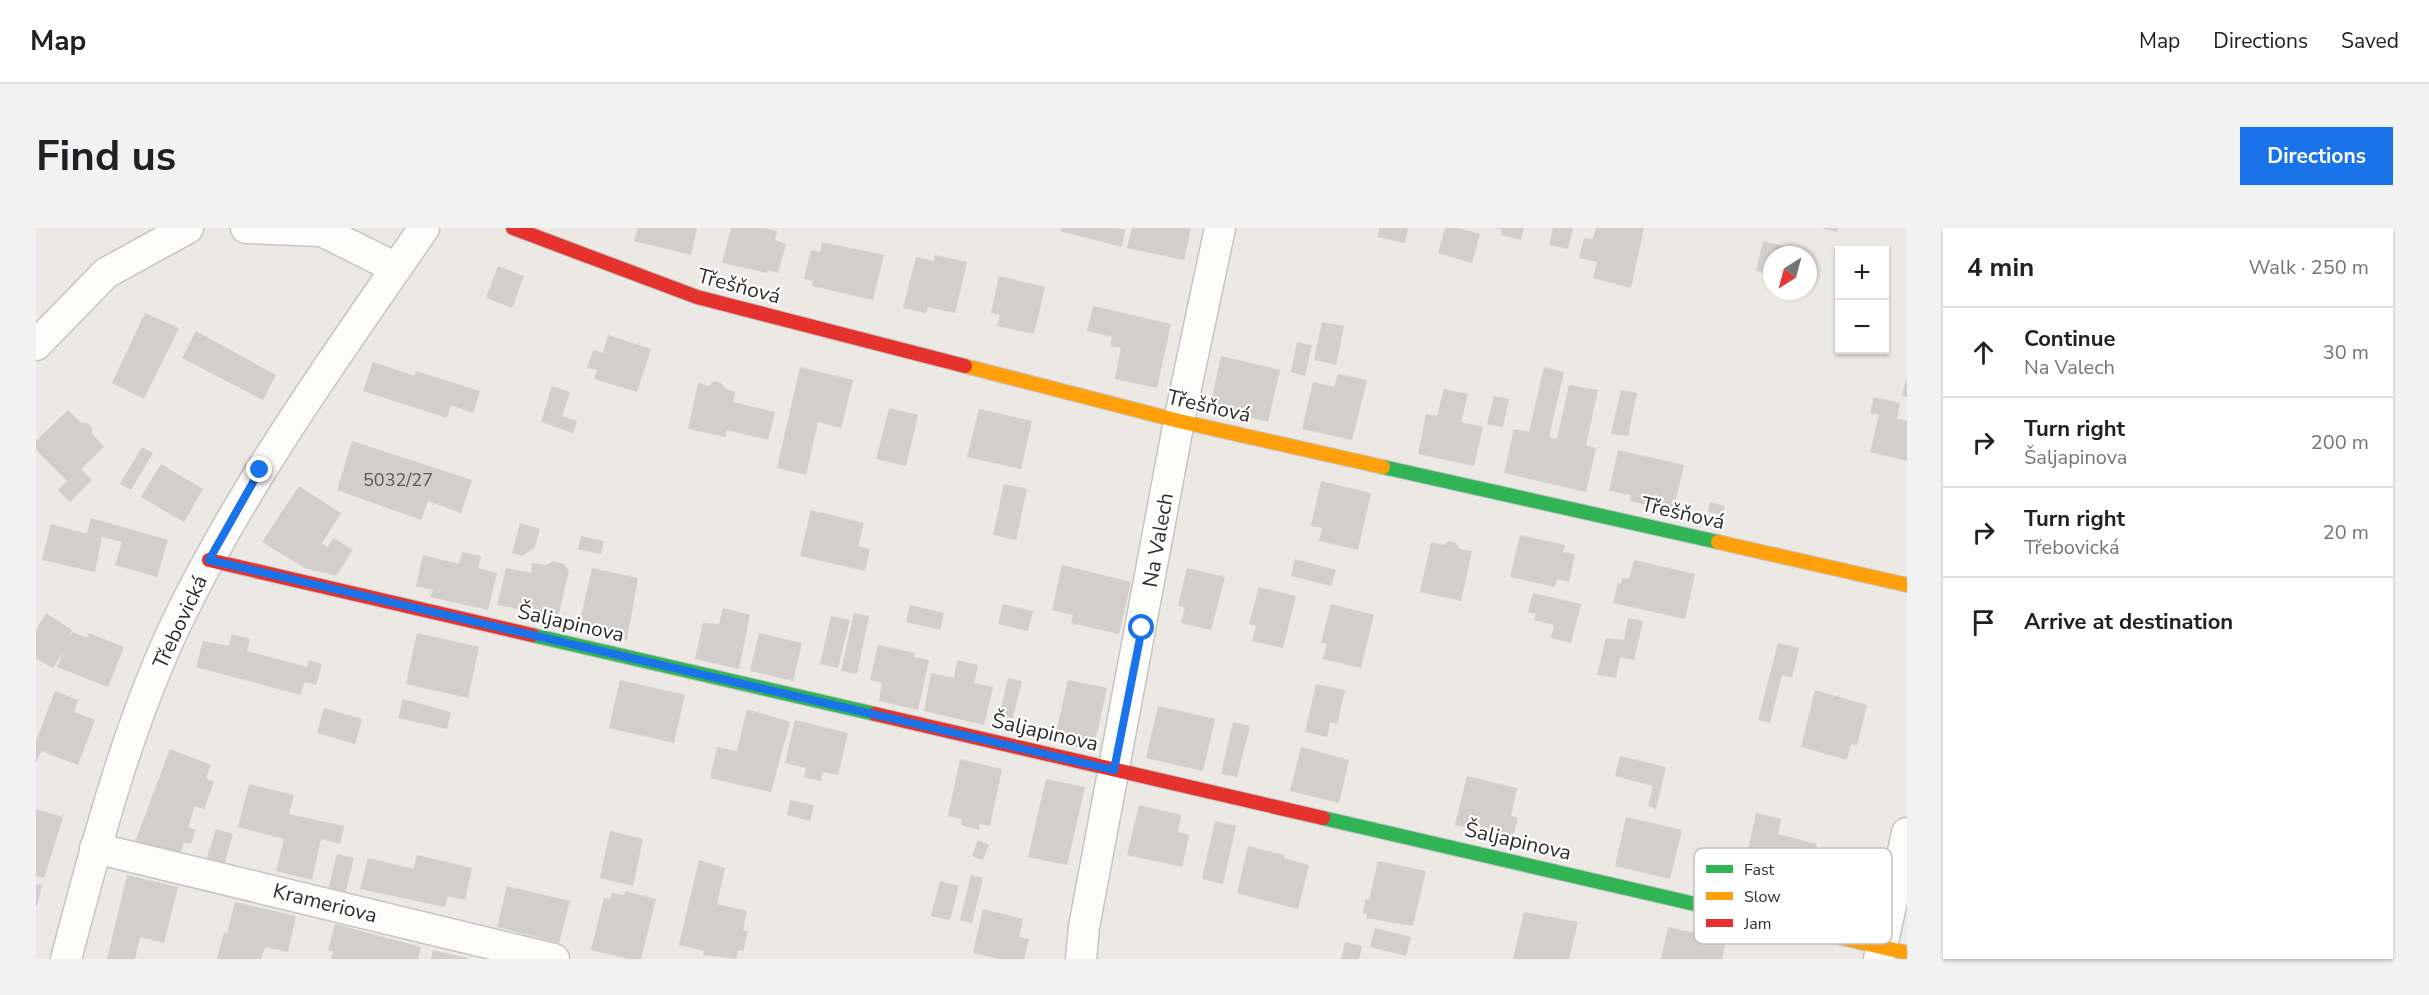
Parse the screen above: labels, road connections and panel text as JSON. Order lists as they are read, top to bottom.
{
  "streets": {
    "street": [
      "Třešňová",
      "Na Valech",
      "Třebovická",
      "Šaljapinova",
      "Krameriova"
    ]
  },
  "crossings": [
    ["Třešňová", "Na Valech"],
    ["Na Valech", "Šaljapinova"],
    ["Třebovická", "Šaljapinova"],
    ["Třebovická", "Krameriova"]
  ],
  "house_numbers": ["5032/27"],
  "legend": ["Fast", "Slow", "Jam"],
  "north": "bottom left",
  "page": {
    "header": "Map",
    "nav": ["Map", "Directions", "Saved"],
    "buttons": "Directions",
    "title": "Find us",
    "heading": ["4 min", "Walk · 250 m"],
    "map_buttons": ["+", "−"],
    "list": [
      ["Continue", "Na Valech", "30 m"],
      ["Turn right", "Šaljapinova", "200 m"],
      ["Turn right", "Třebovická", "20 m"],
      "Arrive at destination"
    ]
  }
}
